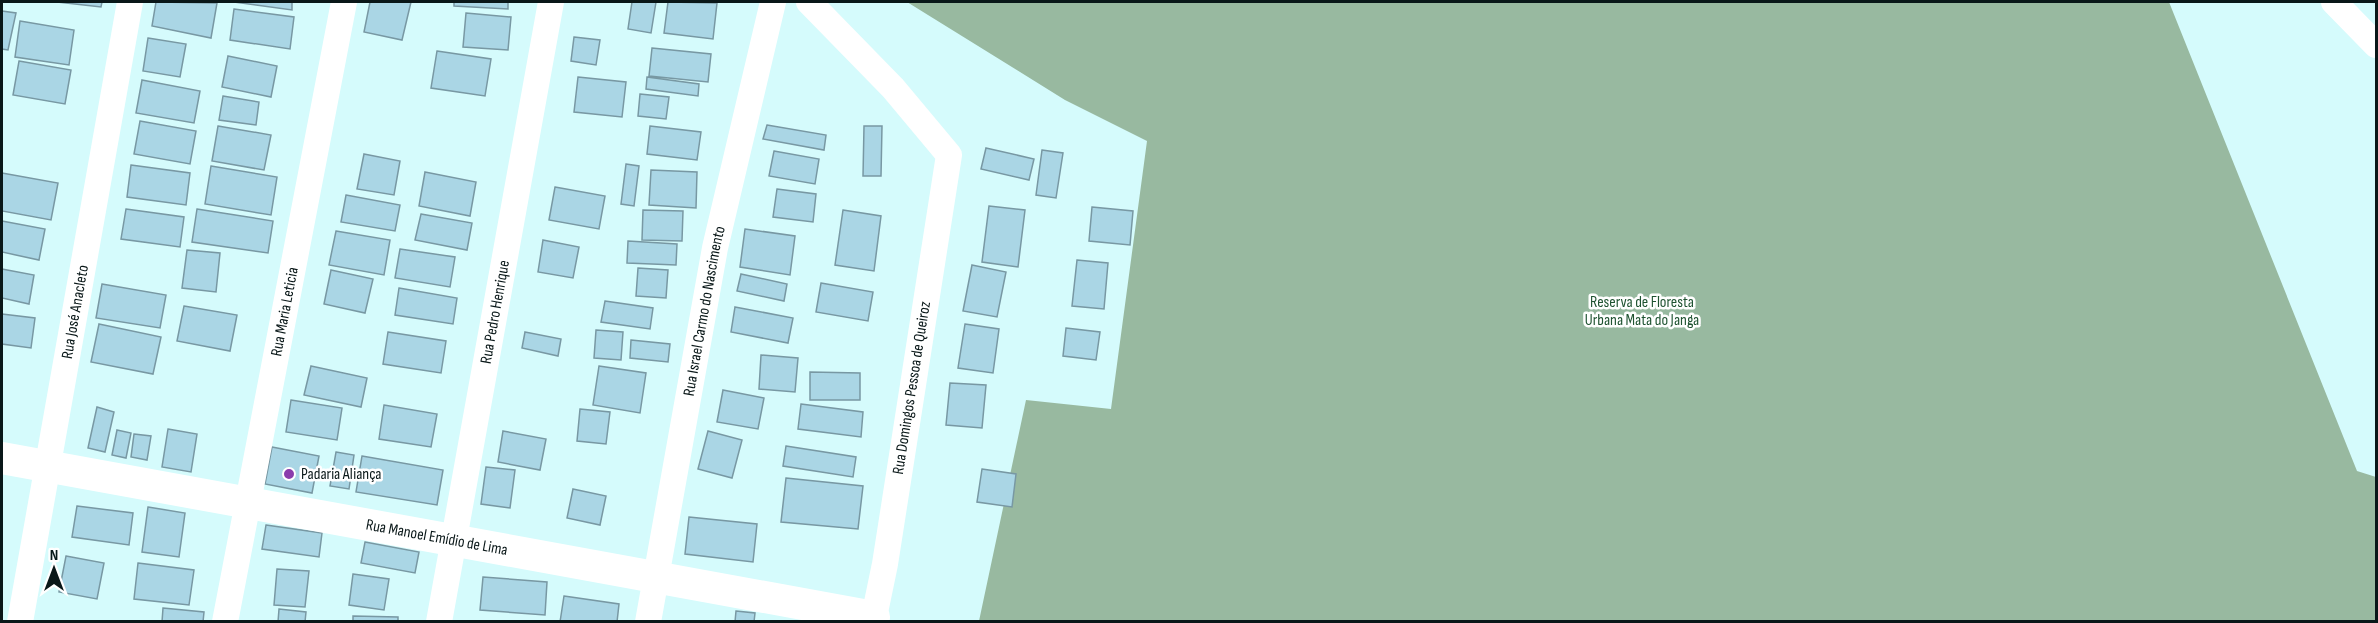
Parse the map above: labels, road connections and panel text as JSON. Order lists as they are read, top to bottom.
{
  "streets": {
    "street": [
      "Rua Israel Carmo do Nascimento",
      "Rua Maria Leticia",
      "Rua Pedro Henrique",
      "Rua José Anacleto",
      "Rua Domingos Pessoa de Queiroz",
      "Rua Manoel Emídio de Lima"
    ]
  },
  "crossings": [
    ["Rua Israel Carmo do Nascimento", "Rua Manoel Emídio de Lima"],
    ["Rua Maria Leticia", "Rua Manoel Emídio de Lima"],
    ["Rua Pedro Henrique", "Rua Manoel Emídio de Lima"],
    ["Rua José Anacleto", "Rua Manoel Emídio de Lima"],
    ["Rua Domingos Pessoa de Queiroz", "Rua Manoel Emídio de Lima"]
  ],
  "parks": ["Reserva de Floresta Urbana Mata do Janga"],
  "places": ["Padaria Aliança"],
  "north": "top"
}
